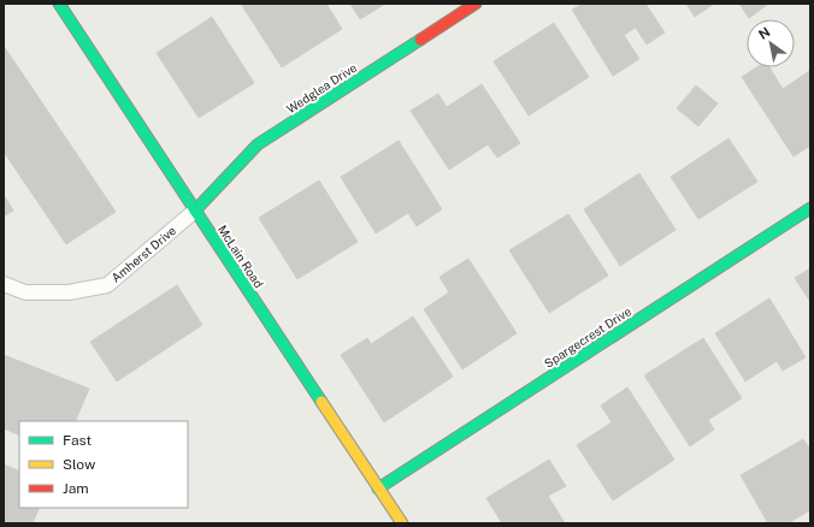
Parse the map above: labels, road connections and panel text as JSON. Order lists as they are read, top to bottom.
{
  "streets": {
    "street": ["Wedglea Drive", "McLain Road", "Spargecrest Drive"],
    "lane": ["Amherst Drive"]
  },
  "crossings": [
    ["Wedglea Drive", "Amherst Drive"],
    ["Wedglea Drive", "McLain Road"],
    ["Amherst Drive", "McLain Road"],
    ["McLain Road", "Spargecrest Drive"]
  ],
  "legend": ["Fast", "Slow", "Jam"],
  "north": "top left"
}
